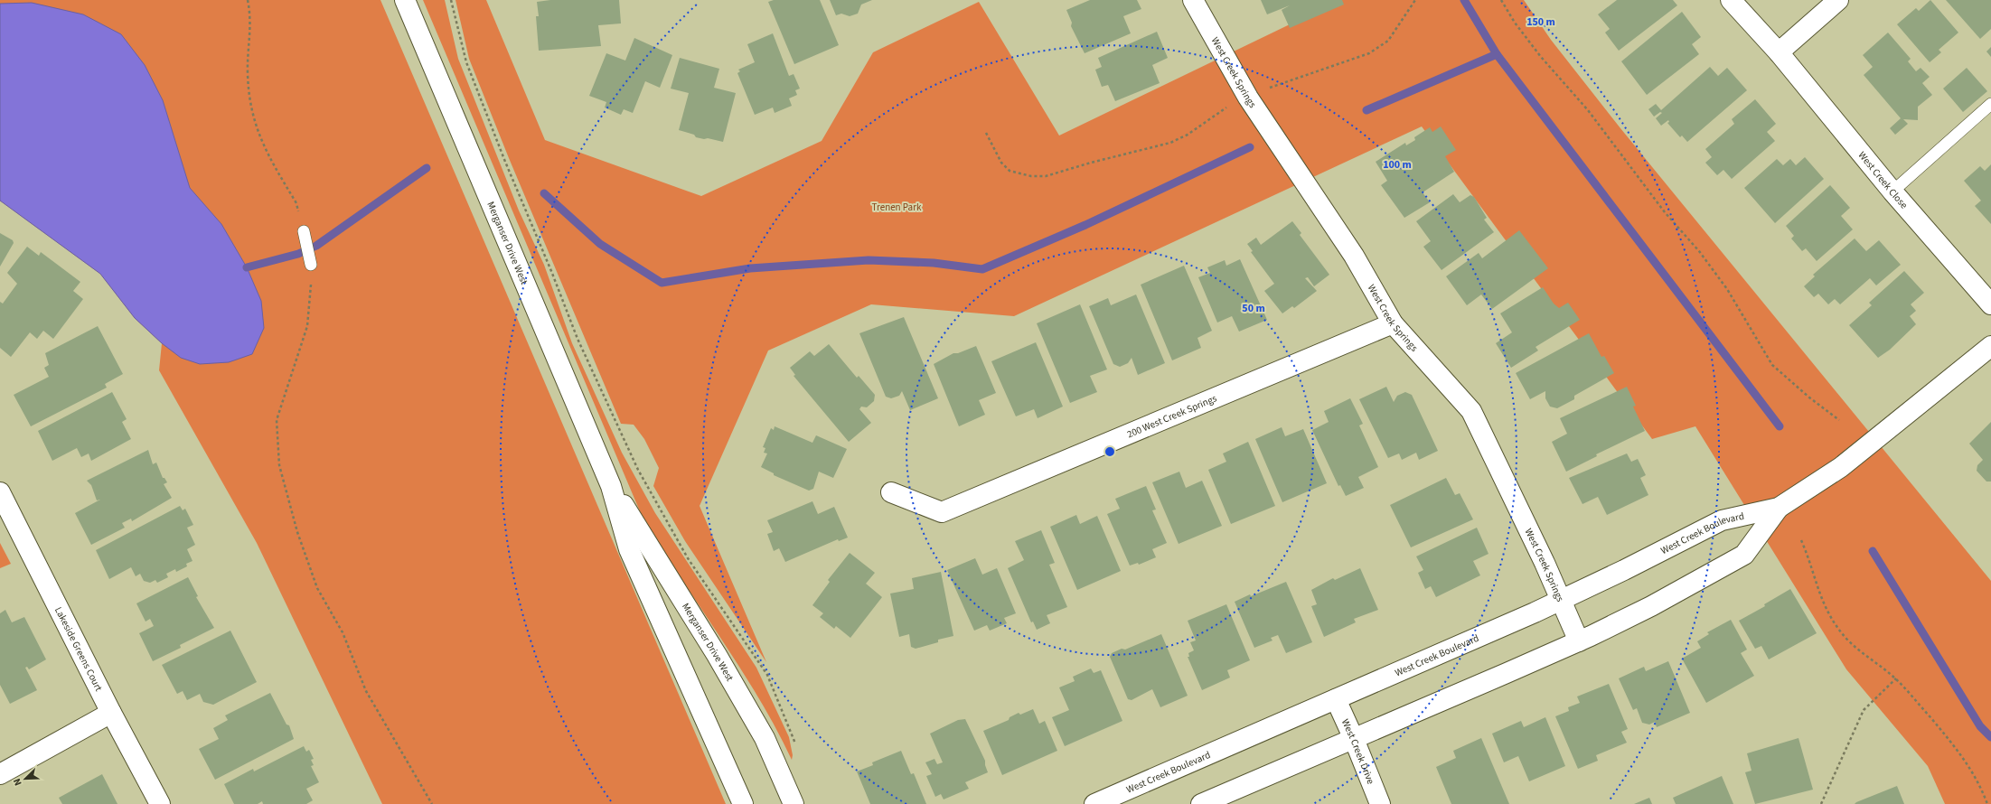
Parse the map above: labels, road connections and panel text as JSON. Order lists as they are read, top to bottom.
{
  "streets": {
    "street": [
      "West Creek Springs",
      "West Creek Close",
      "Merganser Drive West",
      "200 West Creek Springs",
      "West Creek Boulevard",
      "Lakeside Greens Court",
      "West Creek Drive"
    ]
  },
  "crossings": [
    ["West Creek Springs", "200 West Creek Springs"],
    ["West Creek Springs", "West Creek Boulevard"],
    ["West Creek Boulevard", "West Creek Drive"]
  ],
  "parks": ["Trenen Park"],
  "north": "bottom left",
  "rings": ["150 m", "100 m", "50 m"]
}
